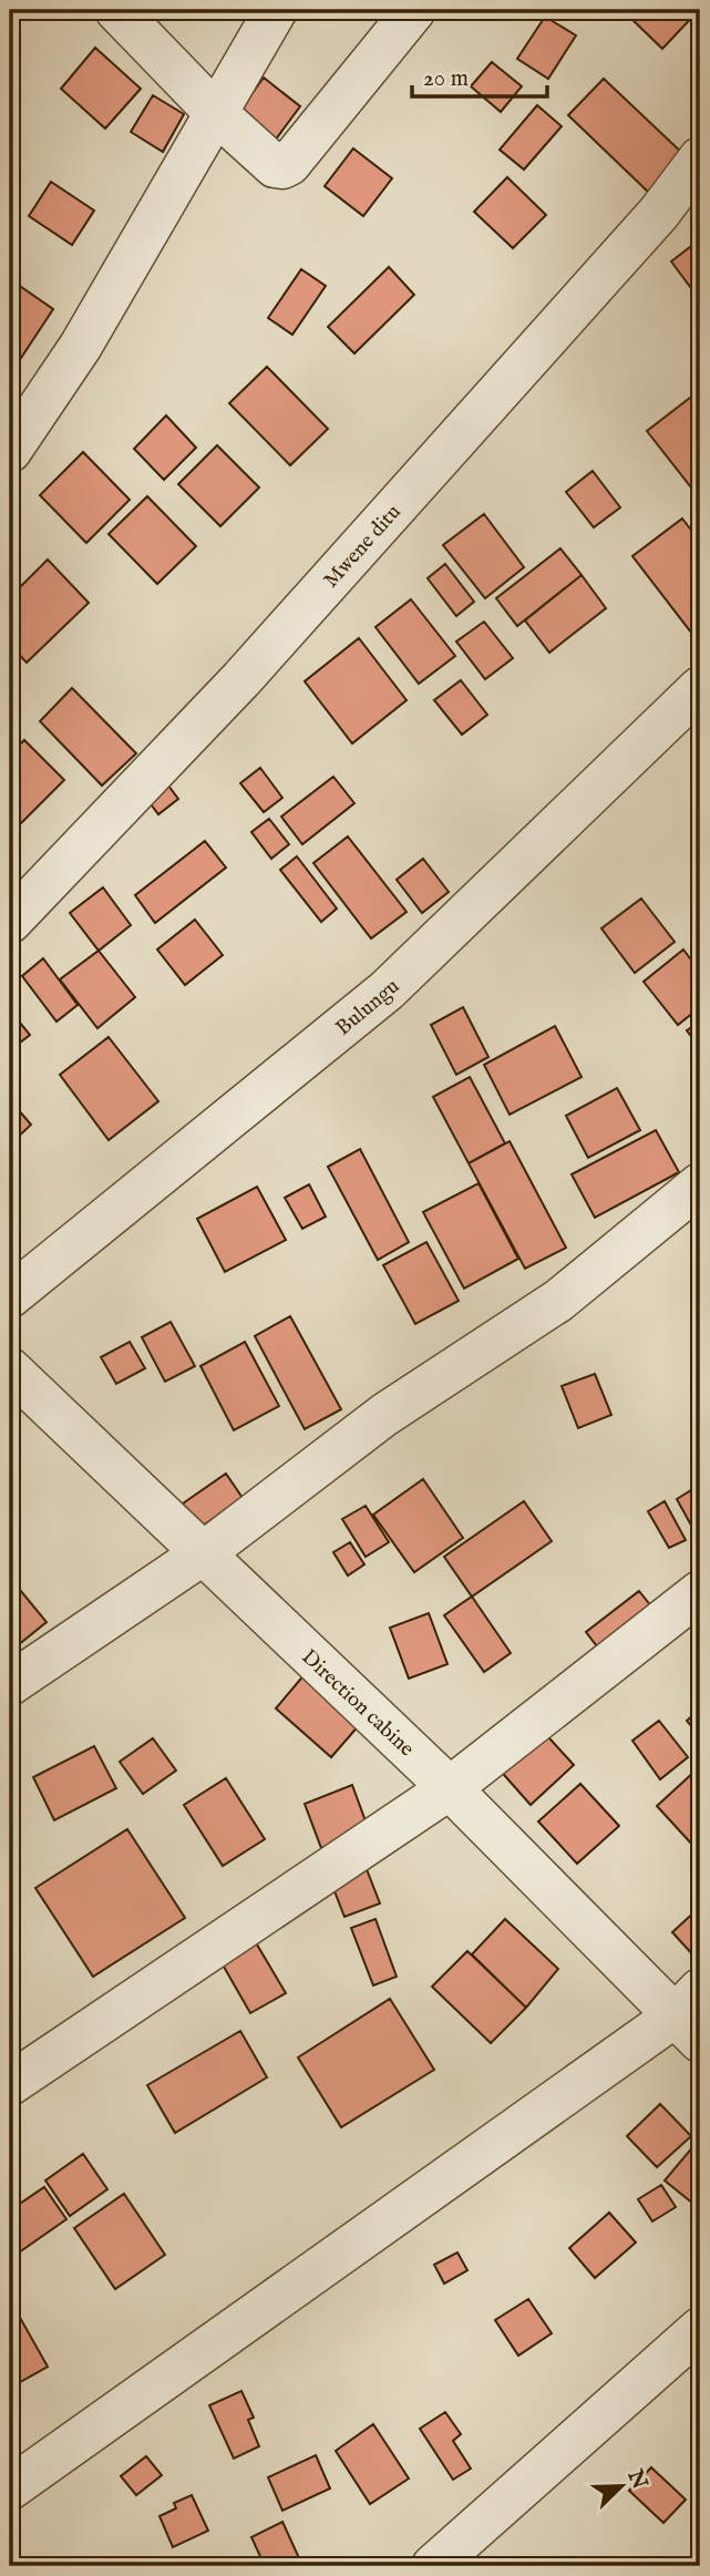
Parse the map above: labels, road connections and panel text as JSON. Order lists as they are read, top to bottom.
{
  "streets": {
    "street": ["Mwene ditu", "Bulungu", "Direction cabine"]
  },
  "scale_bar": "20 m",
  "north": "top right"
}
